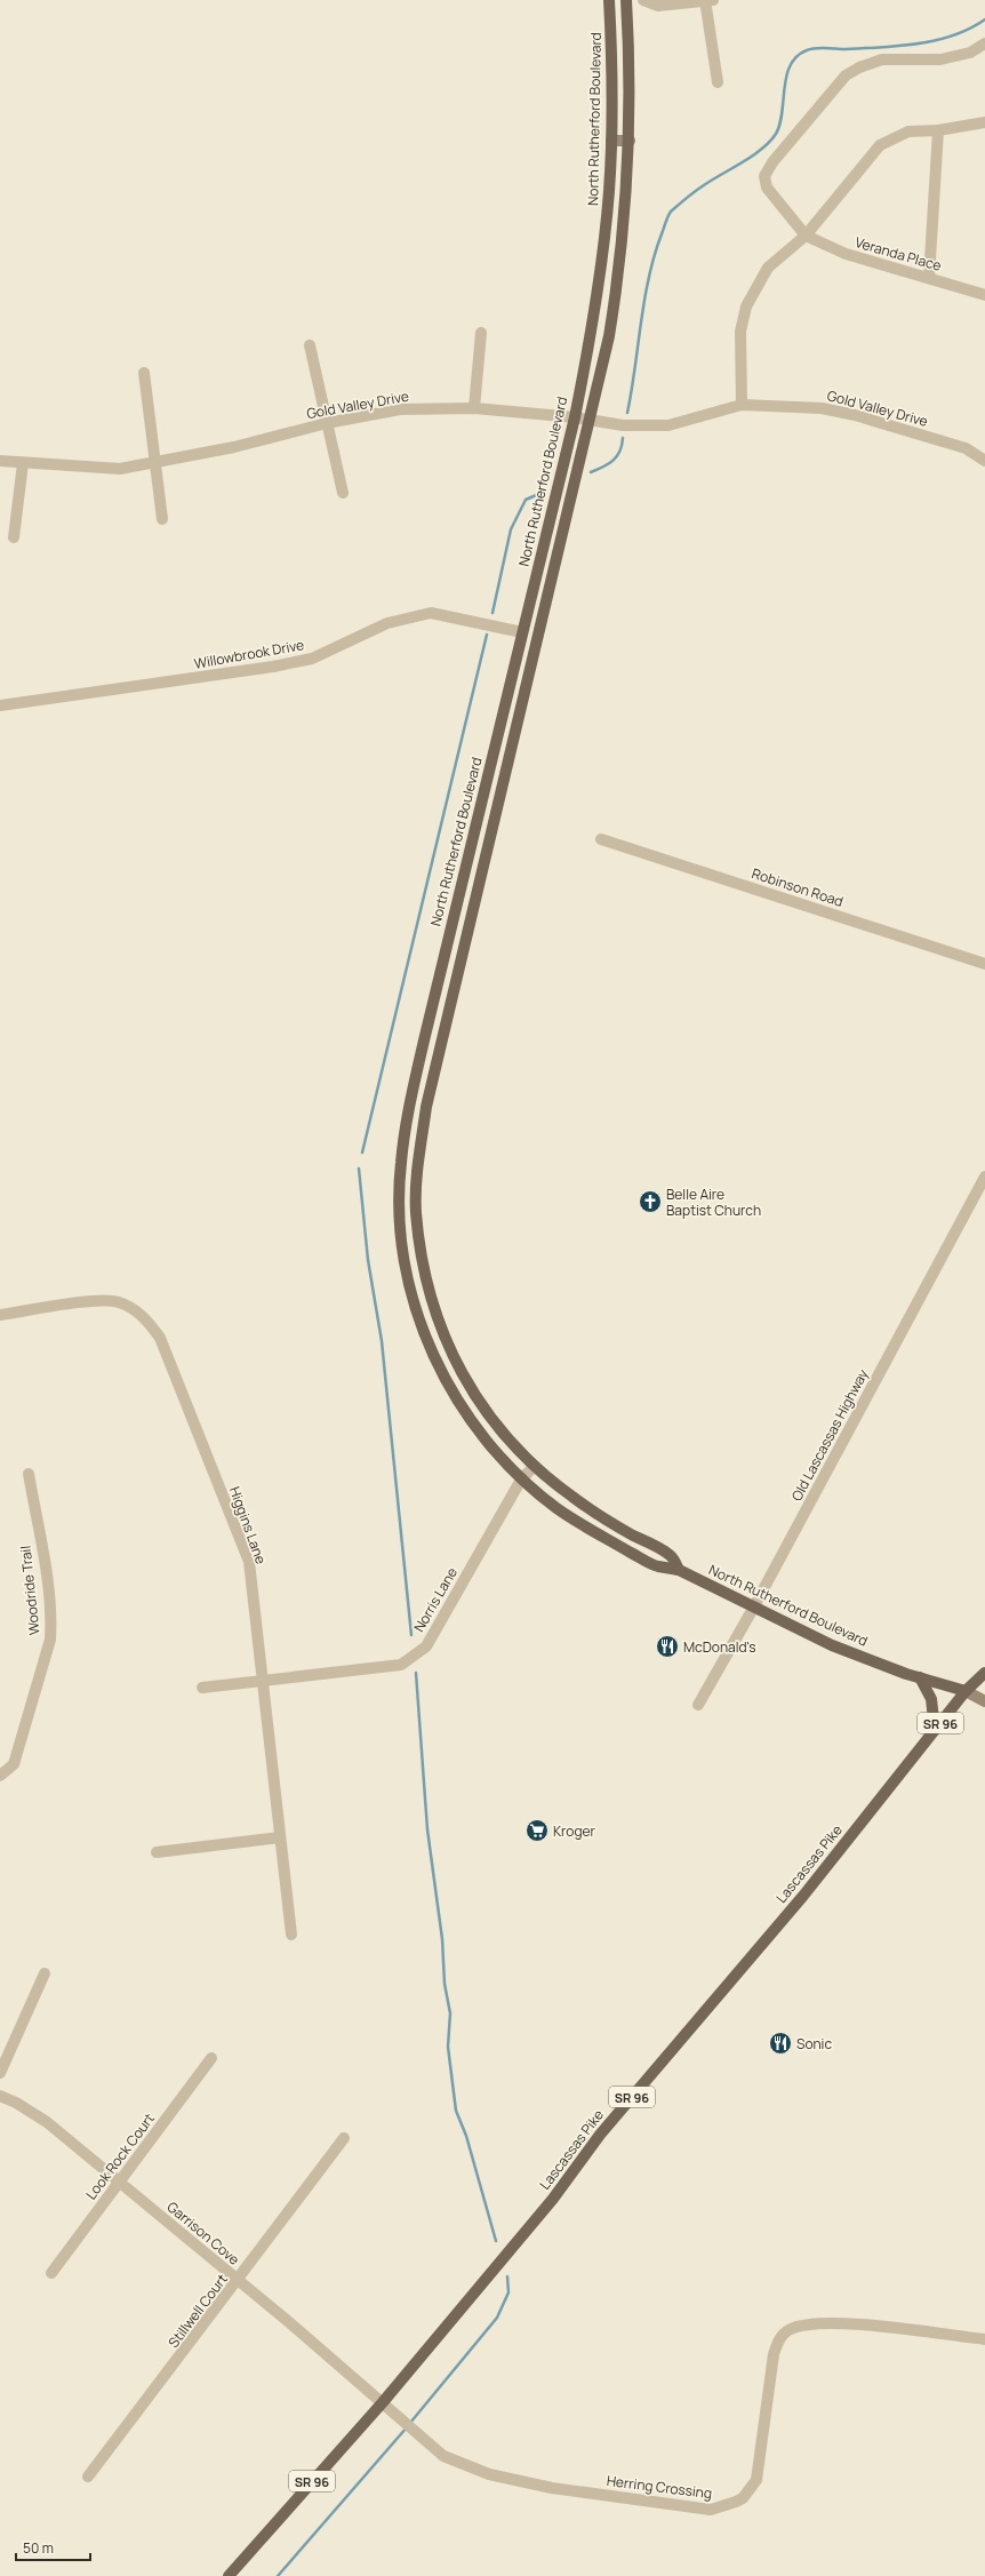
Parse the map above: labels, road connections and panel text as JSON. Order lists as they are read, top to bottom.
{
  "streets": {
    "main road": ["North Rutherford Boulevard", "SR 96", "Lascassas Pike"],
    "street": [
      "Veranda Place",
      "Gold Valley Drive",
      "Willowbrook Drive",
      "Robinson Road",
      "Old Lascassas Highway",
      "Higgins Lane",
      "Woodride Trail",
      "Norris Lane",
      "Look Rock Court",
      "Garrison Cove",
      "Stillwell Court",
      "Herring Crossing"
    ]
  },
  "crossings": [
    ["North Rutherford Boulevard", "Gold Valley Drive"],
    ["North Rutherford Boulevard", "Willowbrook Drive"],
    ["North Rutherford Boulevard", "Old Lascassas Highway"],
    ["North Rutherford Boulevard", "Norris Lane"],
    ["North Rutherford Boulevard", "Lascassas Pike"],
    ["Higgins Lane", "Norris Lane"],
    ["Lascassas Pike", "Garrison Cove"],
    ["Lascassas Pike", "Herring Crossing"],
    ["Look Rock Court", "Garrison Cove"],
    ["Garrison Cove", "Stillwell Court"],
    ["Garrison Cove", "Herring Crossing"]
  ],
  "places": {
    "church": ["Belle Aire Baptist Church"],
    "restaurant": ["McDonald's", "Sonic"],
    "supermarket": ["Kroger"]
  },
  "scale_bar": "50 m"
}
